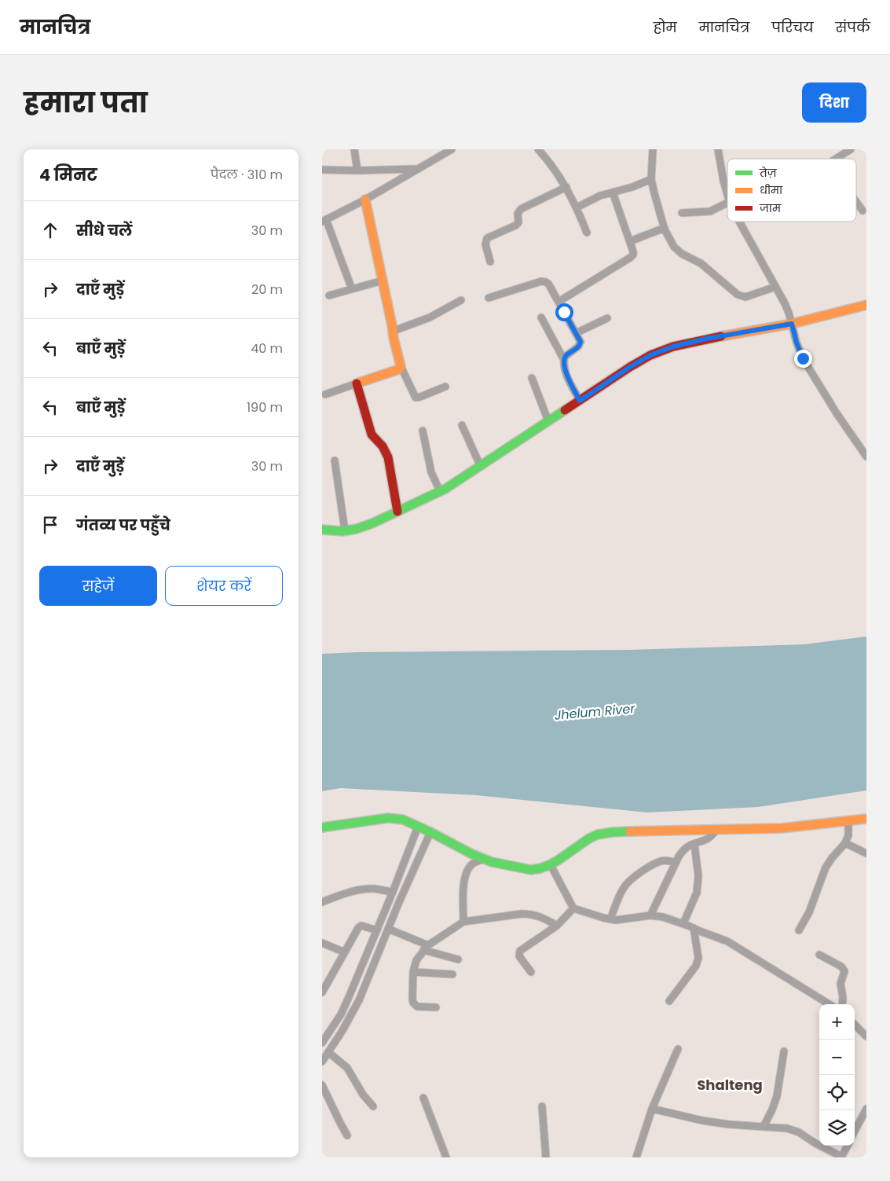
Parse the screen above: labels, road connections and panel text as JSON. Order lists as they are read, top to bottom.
{
  "districts": ["Shalteng"],
  "water": ["Jhelum River"],
  "legend": ["तेज़", "धीमा", "जाम"],
  "page": {
    "header": "मानचित्र",
    "nav": [
      "होम",
      "मानचित्र",
      "परिचय",
      "संपर्क"
    ],
    "title": "हमारा पता",
    "buttons": [
      "दिशा",
      ["सहेजें", "शेयर करें"]
    ],
    "heading": ["4 मिनट", "पैदल · 310 m"],
    "list": [
      ["सीधे चलें", "30 m"],
      ["दाएँ मुड़ें", "20 m"],
      ["बाएँ मुड़ें", "40 m"],
      ["बाएँ मुड़ें", "190 m"],
      ["दाएँ मुड़ें", "30 m"],
      "गंतव्य पर पहुँचे"
    ],
    "map_buttons": ["+", "−"]
  }
}
